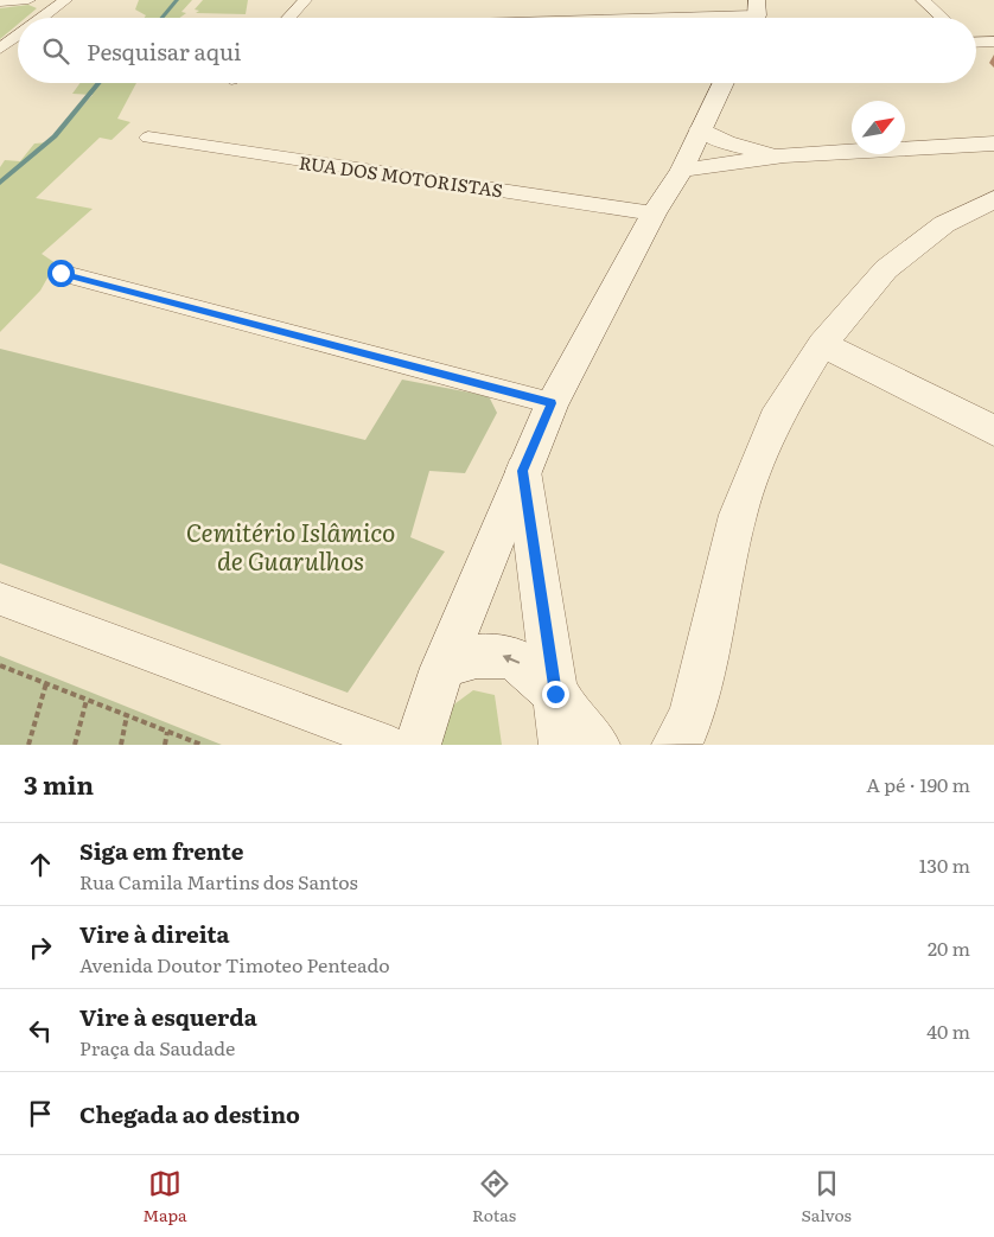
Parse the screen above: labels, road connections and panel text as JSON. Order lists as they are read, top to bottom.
{
  "streets": {
    "street": ["RUA DOS MOTORISTAS"]
  },
  "parks": ["Cemitério Islâmico de Guarulhos"],
  "north": "top right",
  "page": {
    "search": "Pesquisar aqui",
    "heading": ["3 min", "A pé · 190 m"],
    "list": [
      ["Siga em frente", "Rua Camila Martins dos Santos", "130 m"],
      ["Vire à direita", "Avenida Doutor Timoteo Penteado", "20 m"],
      ["Vire à esquerda", "Praça da Saudade", "40 m"],
      "Chegada ao destino"
    ],
    "nav": ["Mapa", "Rotas", "Salvos"]
  }
}
